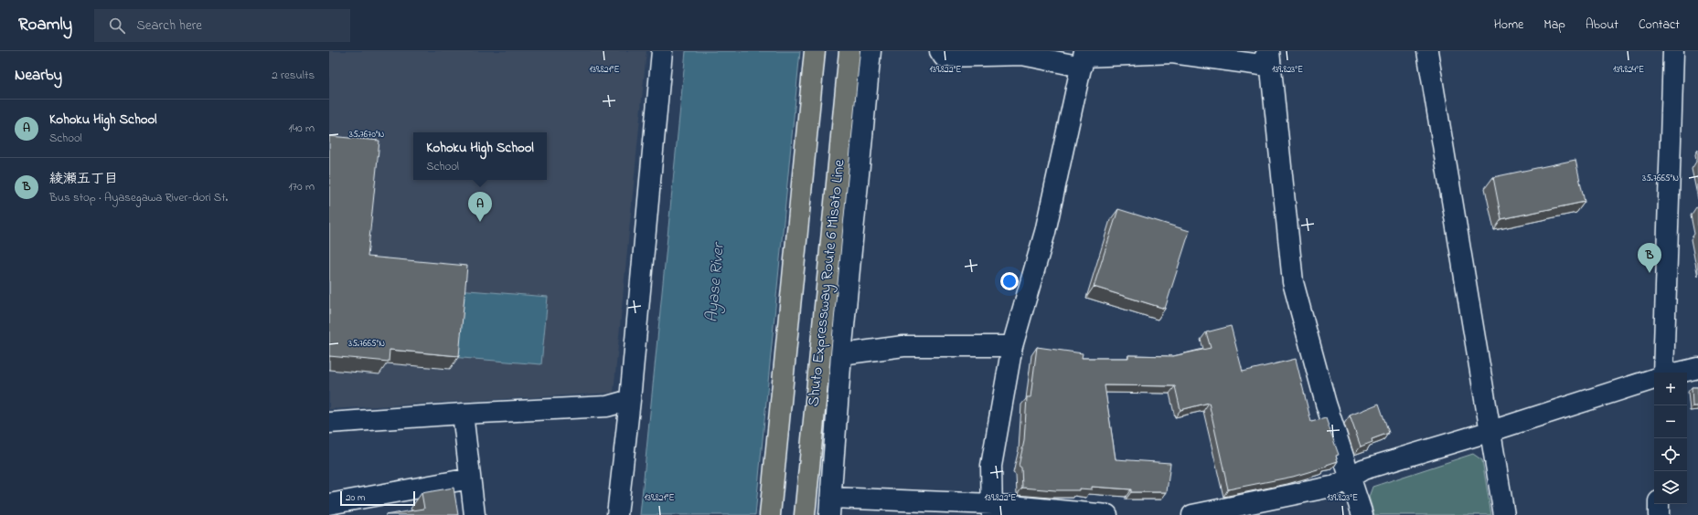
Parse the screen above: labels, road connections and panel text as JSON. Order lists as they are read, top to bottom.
{
  "streets": {
    "highway": ["Shuto Expressway Route 6 Misato Line"]
  },
  "water": ["Ayase River"],
  "scale_bar": "20 m",
  "page": {
    "header": "Roamly",
    "search": "Search here",
    "nav": [
      "Home",
      "Map",
      "About",
      "Contact"
    ],
    "heading": ["Nearby", "2 results"],
    "list": [
      {
        "mark": "A",
        "name": "Kohoku High School",
        "note": "School",
        "value": "140 m"
      },
      {
        "mark": "B",
        "name": "綾瀬五丁目",
        "note": "Bus stop · Ayasegawa River-dori St.",
        "value": "170 m"
      }
    ],
    "popup": ["Kohoku High School", "School"],
    "pins": ["A", "B"],
    "map_buttons": ["+", "−"],
    "scale": "20 m"
  },
  "coordinates": [
    "139.821°E",
    "139.822°E",
    "139.823°E",
    "139.824°E",
    "35.7670°N",
    "35.7665°N"
  ]
}
